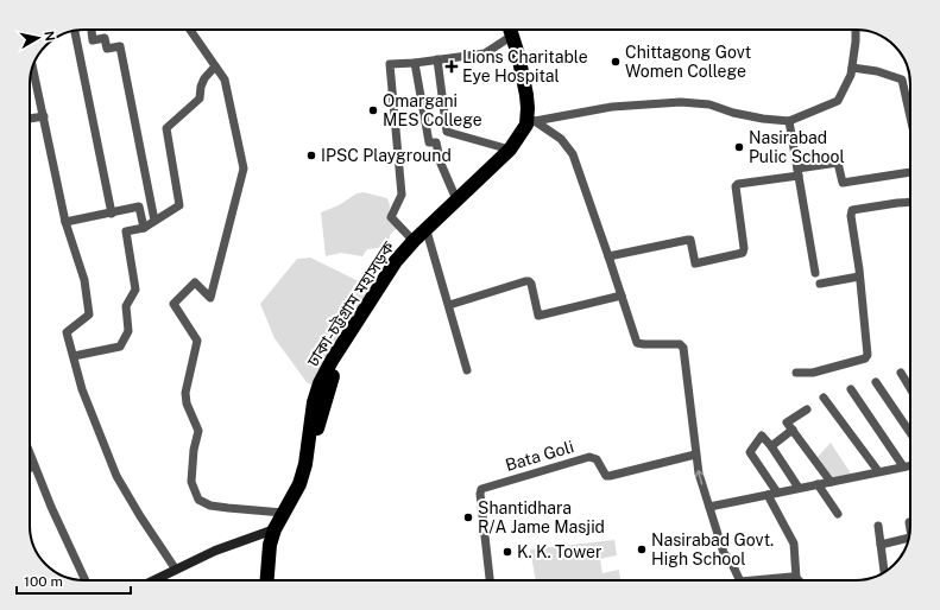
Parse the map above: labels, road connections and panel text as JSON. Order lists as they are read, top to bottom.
{
  "streets": {
    "highway": ["ঢাকা-চট্টগ্রাম মহাসড়ক"],
    "street": ["Bata Goli"]
  },
  "places": {
    "other": [
      "Chittagong Govt Women College",
      "Omargani MES College",
      "Nasirabad Pulic School",
      "IPSC Playground",
      "Shantidhara R/A Jame Masjid",
      "Nasirabad Govt. High School",
      "K. K. Tower"
    ],
    "health": ["Lions Charitable Eye Hospital"]
  },
  "scale_bar": "100 m",
  "north": "right"
}
